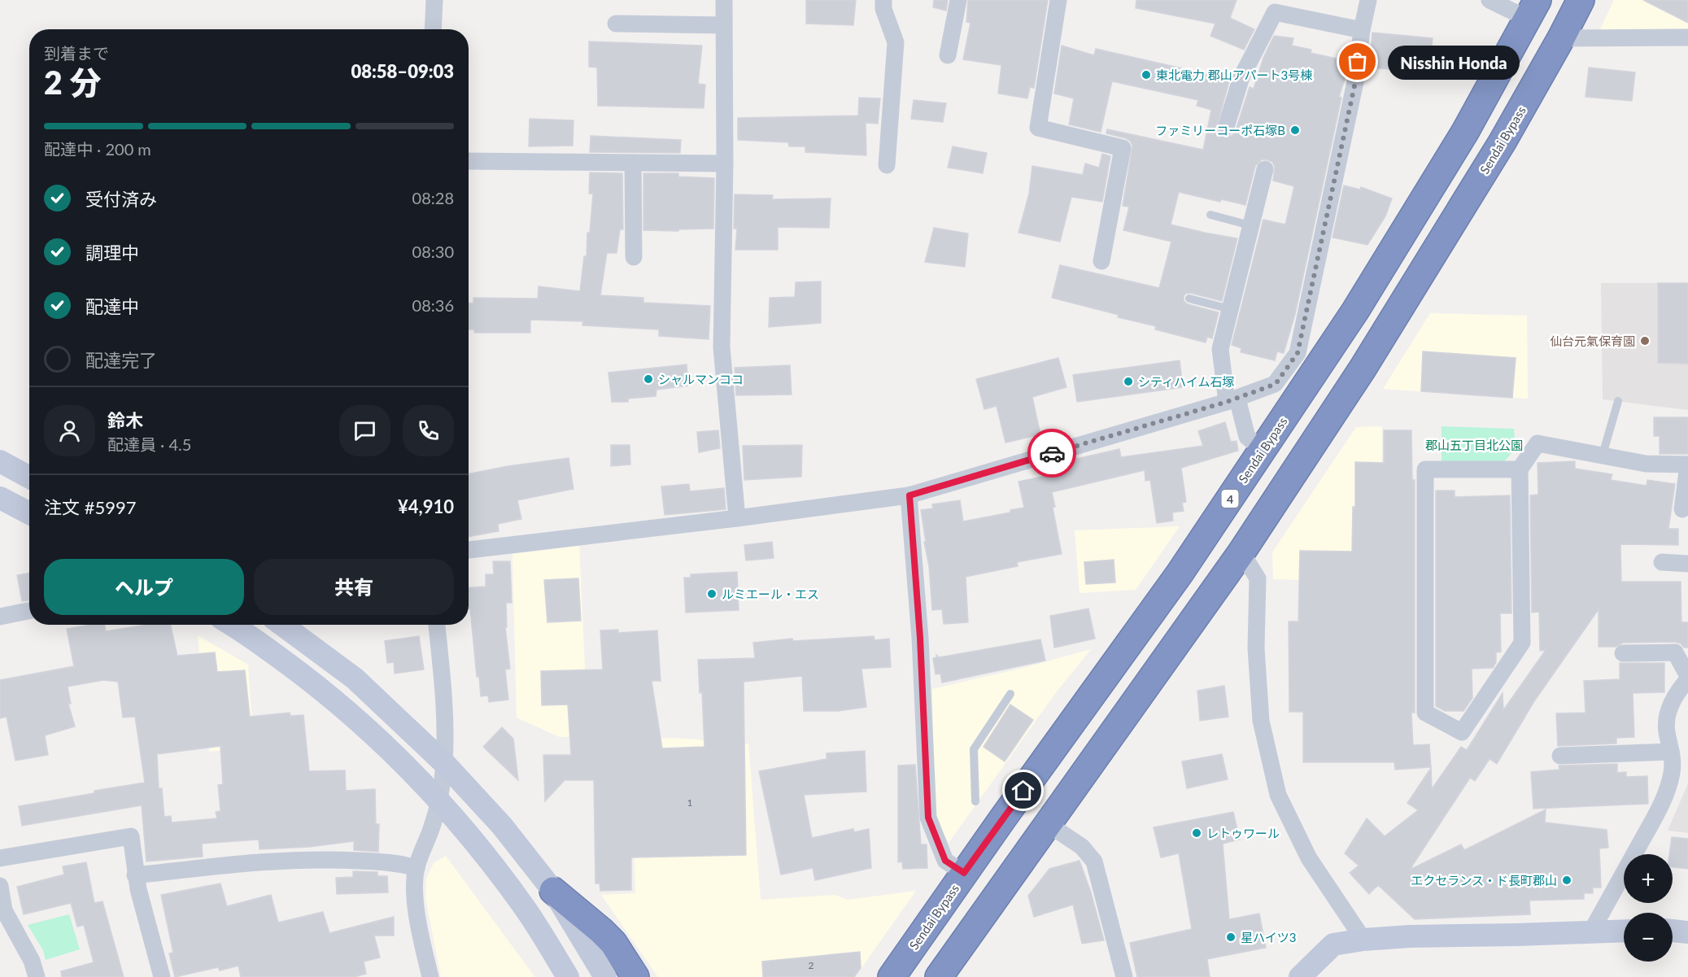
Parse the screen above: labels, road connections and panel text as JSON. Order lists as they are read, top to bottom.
{
  "streets": {
    "highway": ["Sendai Bypass", "4"]
  },
  "parks": ["郡山五丁目北公園"],
  "places": [
    "Nisshin Honda",
    "東北電力 郡山アパート3号棟",
    "ファミリーコーポ石塚B",
    "仙台元氣保育園",
    "シャルマンココ",
    "シティハイム石塚",
    "ルミエール・エス",
    "レトゥワール",
    "エクセランス・ド長町郡山",
    "星ハイツ3"
  ],
  "house_numbers": ["1", "2"],
  "page": {
    "heading": ["2 分", "到着まで", "08:58–09:03"],
    "panel": [
      "鈴木",
      "配達員 · 4.5",
      "注文 #5997",
      "¥4,910"
    ],
    "bubble": "Nisshin Honda",
    "bar": "配達中 · 200 m",
    "list": [
      ["受付済み", "08:28"],
      ["調理中", "08:30"],
      ["配達中", "08:36"],
      "配達完了"
    ],
    "buttons": ["ヘルプ", "共有"],
    "map_buttons": ["+", "−"]
  }
}
